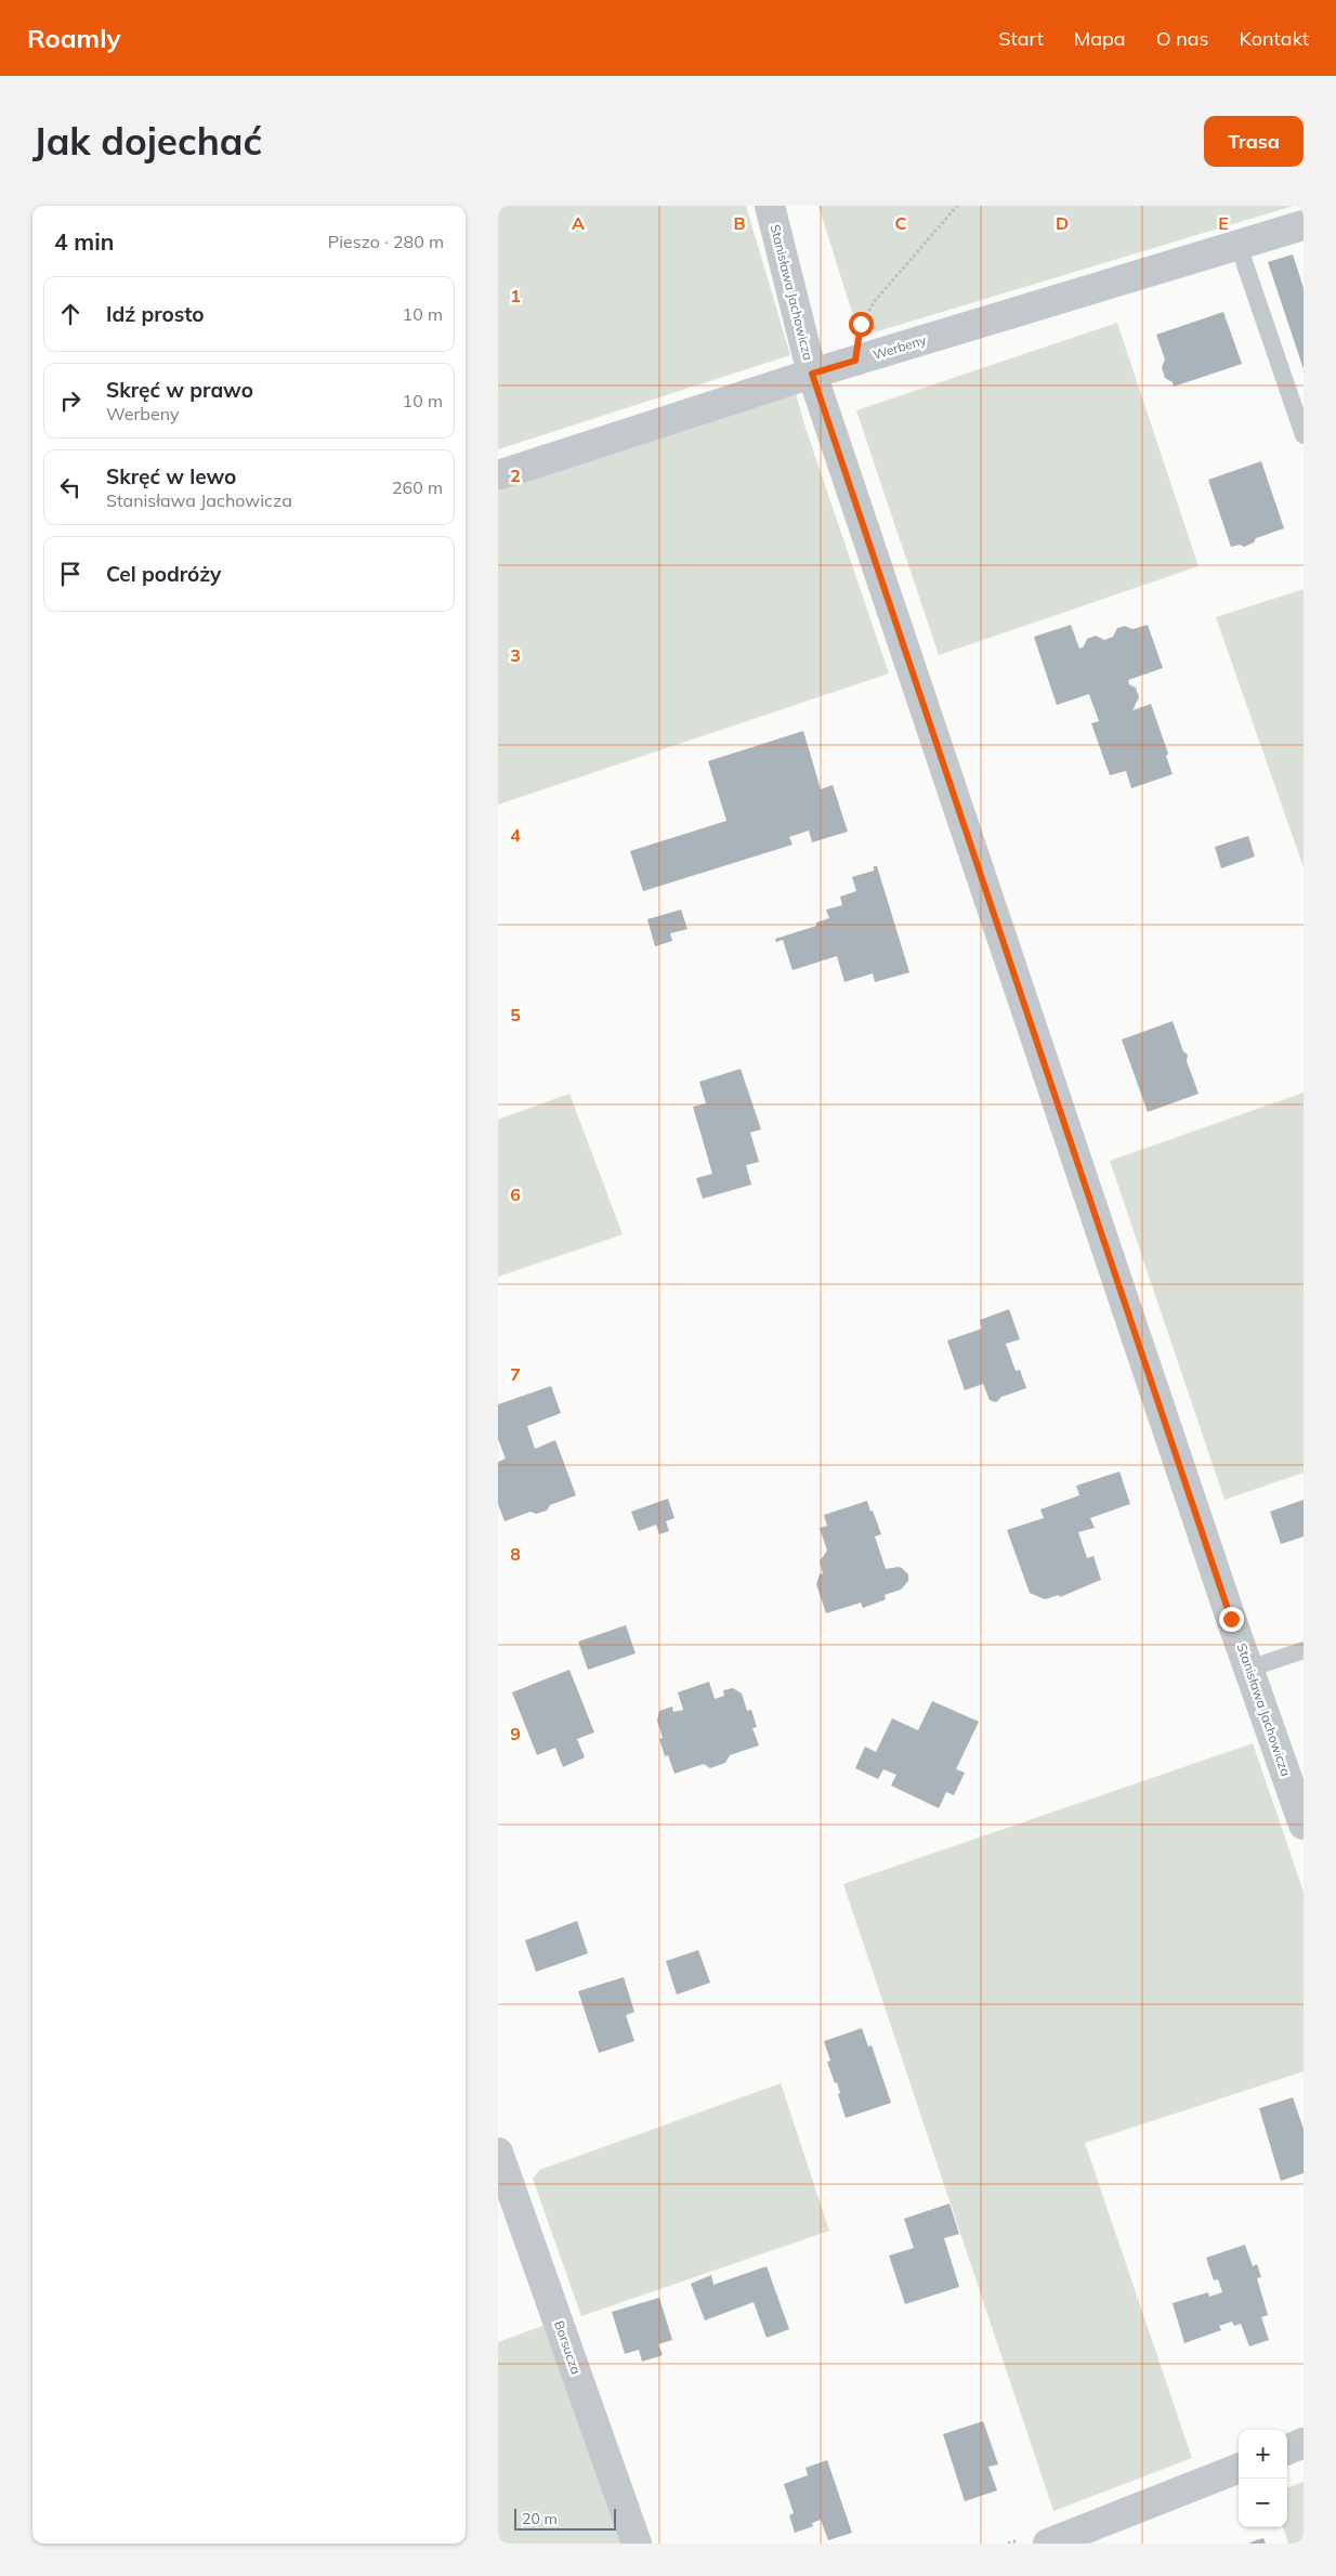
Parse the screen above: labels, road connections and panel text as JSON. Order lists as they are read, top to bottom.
{
  "streets": {
    "street": ["Stanisława Jachowicza", "Werbeny", "Borsucza"]
  },
  "crossings": [
    ["Stanisława Jachowicza", "Werbeny"]
  ],
  "scale_bar": "20 m",
  "page": {
    "header": "Roamly",
    "nav": [
      "Start",
      "Mapa",
      "O nas",
      "Kontakt"
    ],
    "buttons": "Trasa",
    "title": "Jak dojechać",
    "heading": ["4 min", "Pieszo · 280 m"],
    "list": [
      ["Idź prosto", "10 m"],
      ["Skręć w prawo", "Werbeny", "10 m"],
      ["Skręć w lewo", "Stanisława Jachowicza", "260 m"],
      "Cel podróży"
    ],
    "map_buttons": ["+", "−"],
    "scale": "20 m"
  },
  "grid": {
    "columns": [
      "A",
      "B",
      "C",
      "D",
      "E"
    ],
    "rows": [
      "1",
      "2",
      "3",
      "4",
      "5",
      "6",
      "7",
      "8",
      "9"
    ]
  }
}
